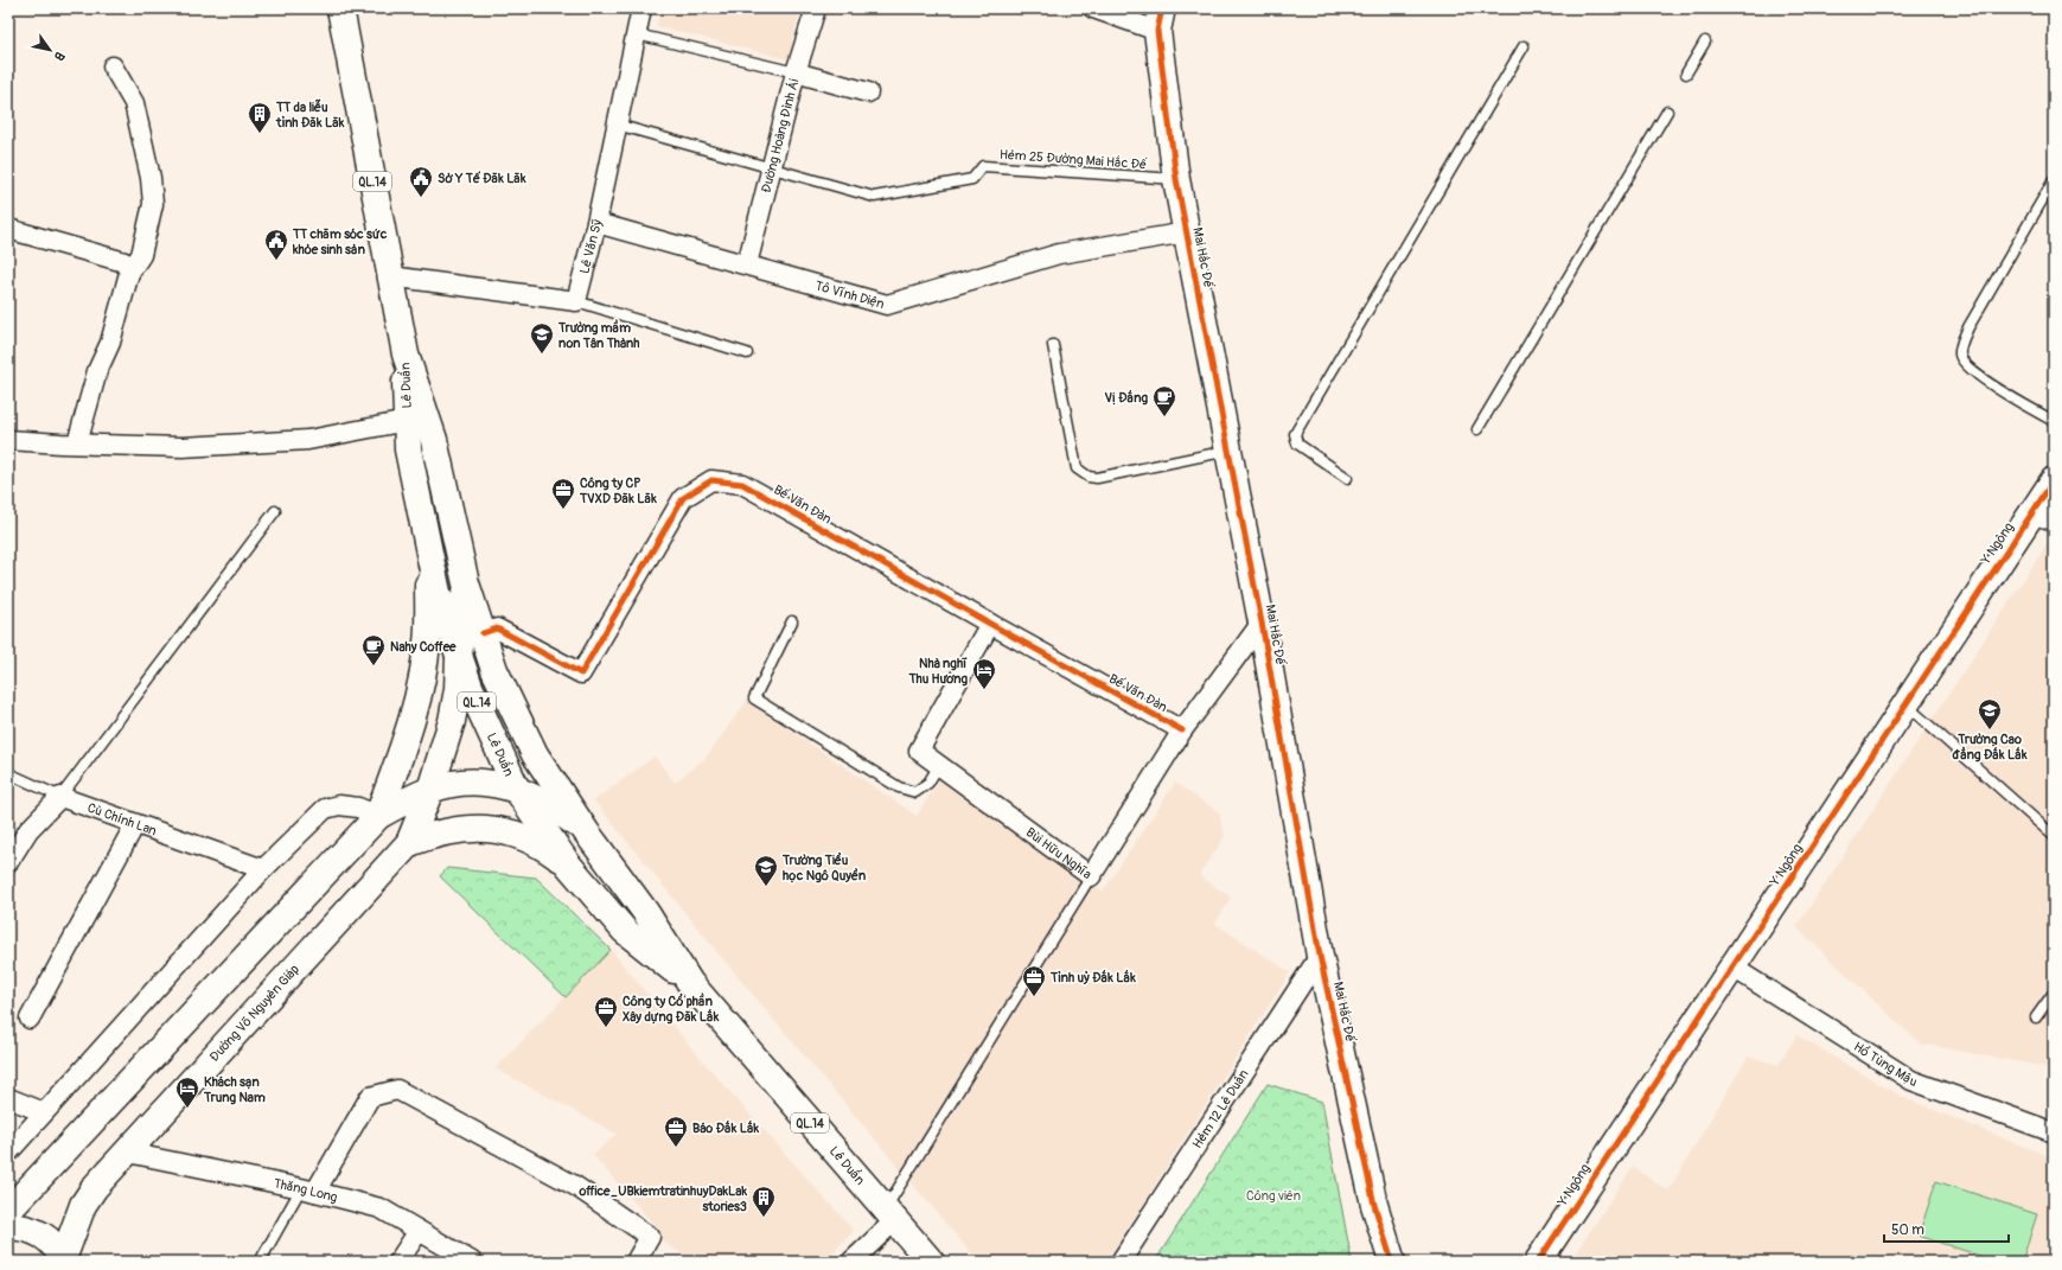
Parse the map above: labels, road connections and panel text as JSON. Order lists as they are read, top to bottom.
{
  "streets": {
    "main road": [
      "QL.14",
      "Mai Hắc Đế",
      "Lê Duẩn",
      "Y Ngông",
      "Đường Võ Nguyên Giáp"
    ],
    "street": [
      "Đường Hoàng Đình Ái",
      "Lê Văn Sỹ",
      "Tô Vĩnh Diện",
      "Bế Văn Đàn",
      "Cù Chính Lan",
      "Bùi Hữu Nghĩa",
      "Hồ Tùng Mậu",
      "Hẻm 12 Lê Duẩn",
      "Thăng Long"
    ],
    "lane": ["Hẻm 25 Đường Mai Hắc Đế"]
  },
  "crossings": [
    ["Đường Hoàng Đình Ái", "Hẻm 25 Đường Mai Hắc Đế"],
    ["Đường Hoàng Đình Ái", "Tô Vĩnh Diện"],
    ["Hẻm 25 Đường Mai Hắc Đế", "Lê Văn Sỹ"],
    ["Hẻm 25 Đường Mai Hắc Đế", "Mai Hắc Đế"],
    ["Lê Văn Sỹ", "Tô Vĩnh Diện"],
    ["Mai Hắc Đế", "Tô Vĩnh Diện"],
    ["Mai Hắc Đế", "Bùi Hữu Nghĩa"],
    ["Mai Hắc Đế", "Hẻm 12 Lê Duẩn"],
    ["Lê Duẩn", "Bế Văn Đàn"],
    ["Bế Văn Đàn", "Bùi Hữu Nghĩa"],
    ["Y Ngông", "Hồ Tùng Mậu"],
    ["Đường Võ Nguyên Giáp", "Thăng Long"]
  ],
  "parks": ["Công viên"],
  "places": {
    "building": ["TT da liễu tỉnh Đăk Lăk", "office_UBkiemtratinhuyDakLak stories3"],
    "public building": ["Sở Y Tế Đăk Lăk", "TT chăm sóc sức khỏe sinh sản"],
    "school or university": ["Trường mầm non Tân Thành", "Trường Cao đẳng Đắk Lắk", "Trường Tiểu học Ngô Quyền"],
    "cafe": ["Vị Đắng", "Nahy Coffee"],
    "office": [
      "Công ty CP TVXD Đăk Lăk",
      "Tỉnh uỷ Đắk Lắk",
      "Công ty Cổ phần Xây dựng Đăk Lắk",
      "Báo Đắk Lắk"
    ],
    "hotel": ["Nhà nghĩ Thu Hương", "Khách sạn Trung Nam"]
  },
  "scale_bar": "50 m",
  "north": "bottom right"
}
